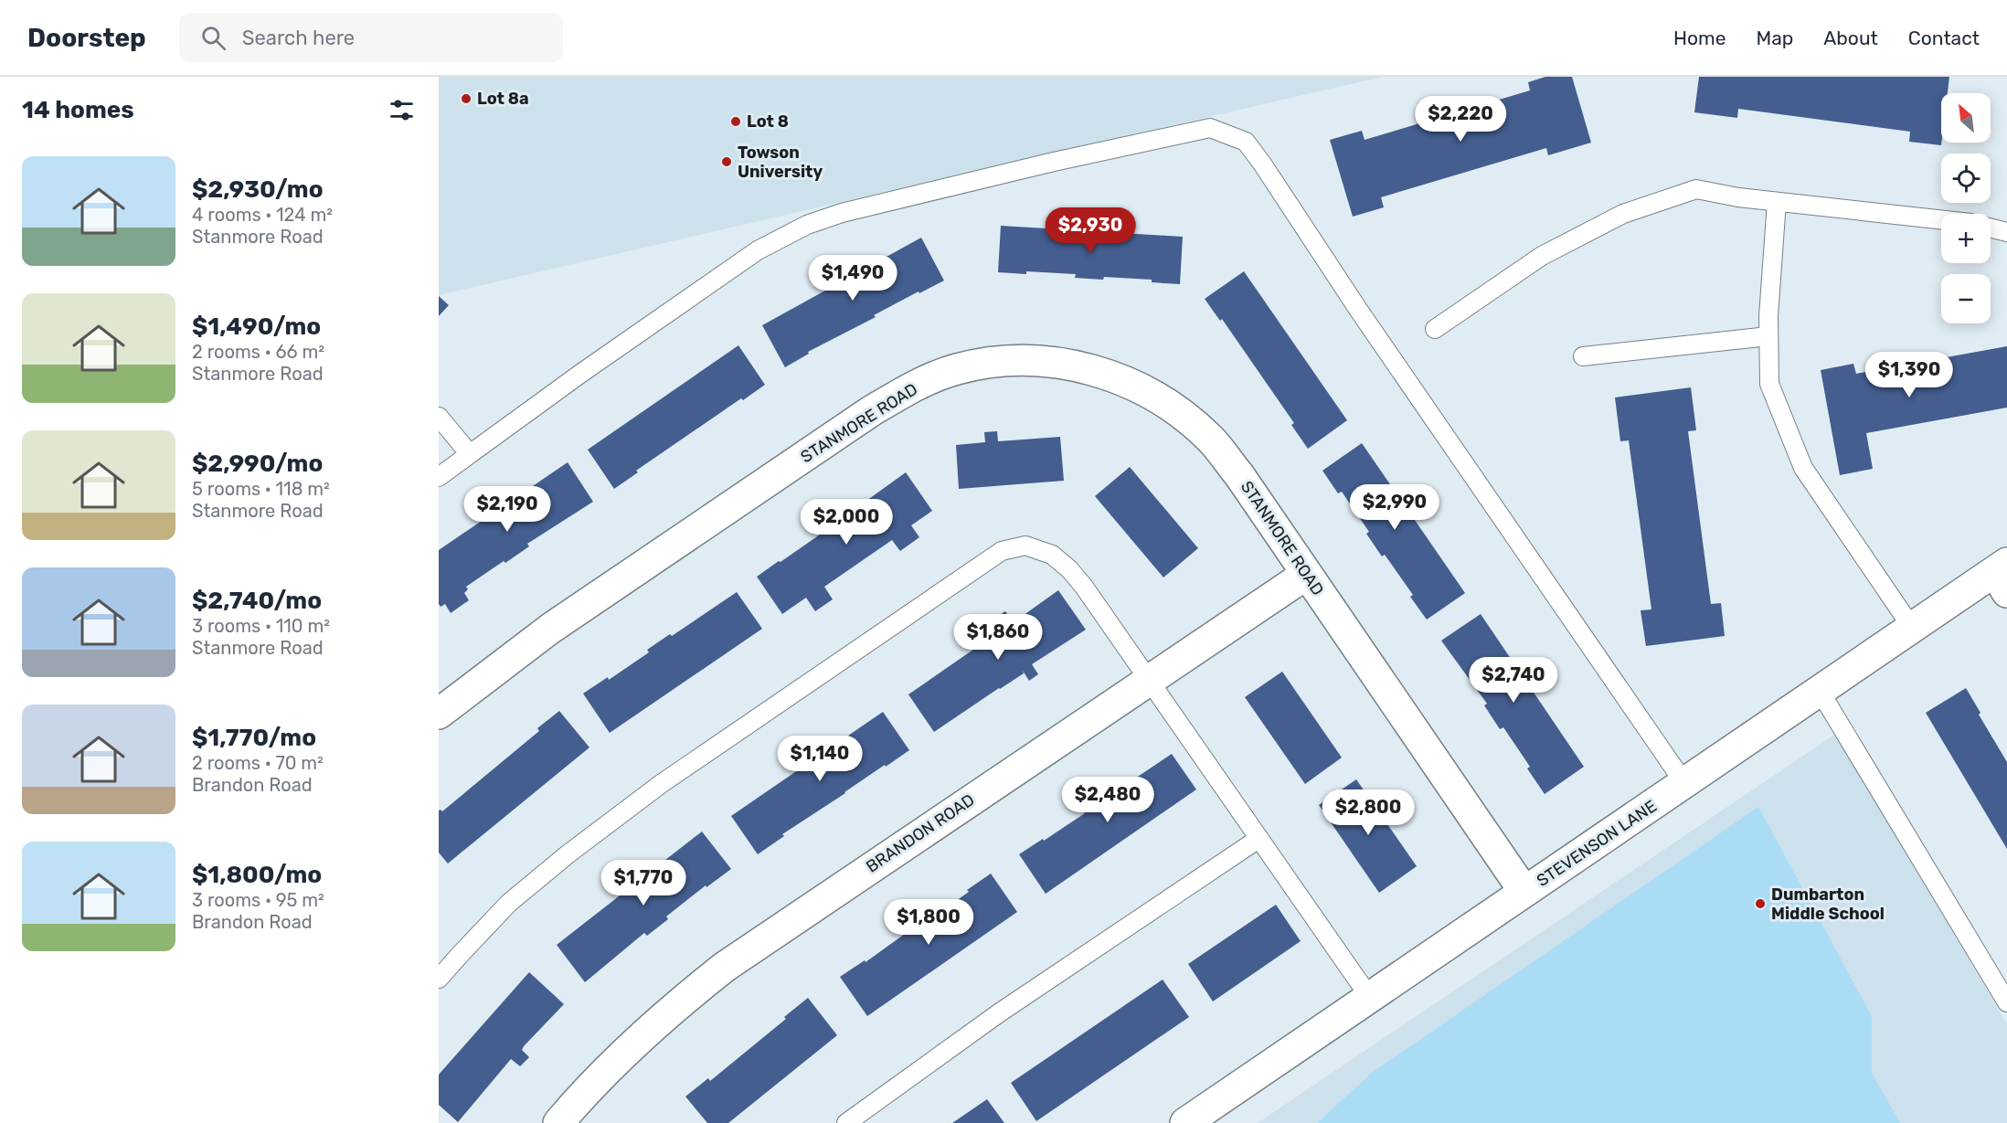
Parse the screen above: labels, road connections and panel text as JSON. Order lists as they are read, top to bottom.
{
  "streets": {
    "street": ["STANMORE ROAD", "BRANDON ROAD", "STEVENSON LANE"]
  },
  "crossings": [
    ["STANMORE ROAD", "BRANDON ROAD"],
    ["STANMORE ROAD", "STEVENSON LANE"]
  ],
  "places": [
    "Lot 8a",
    "Lot 8",
    "Towson University",
    "Dumbarton Middle School"
  ],
  "north": "top left",
  "page": {
    "header": "Doorstep",
    "search": "Search here",
    "nav": [
      "Home",
      "Map",
      "About",
      "Contact"
    ],
    "heading": "14 homes",
    "map_buttons": ["+", "−"],
    "price": [
      "$2,220",
      "$2,930",
      "$1,490",
      "$1,390",
      "$2,990",
      "$2,190",
      "$2,000",
      "$1,860",
      "$2,740",
      "$1,140",
      "$2,480",
      "$2,800",
      "$1,770",
      "$1,800"
    ],
    "list": [
      {
        "name": "$2,930/mo",
        "note": "4 rooms · 124 m² · Stanmore Road"
      },
      {
        "name": "$1,490/mo",
        "note": "2 rooms · 66 m² · Stanmore Road"
      },
      {
        "name": "$2,990/mo",
        "note": "5 rooms · 118 m² · Stanmore Road"
      },
      {
        "name": "$2,740/mo",
        "note": "3 rooms · 110 m² · Stanmore Road"
      },
      {
        "name": "$1,770/mo",
        "note": "2 rooms · 70 m² · Brandon Road"
      },
      {
        "name": "$1,800/mo",
        "note": "3 rooms · 95 m² · Brandon Road"
      }
    ]
  }
}
